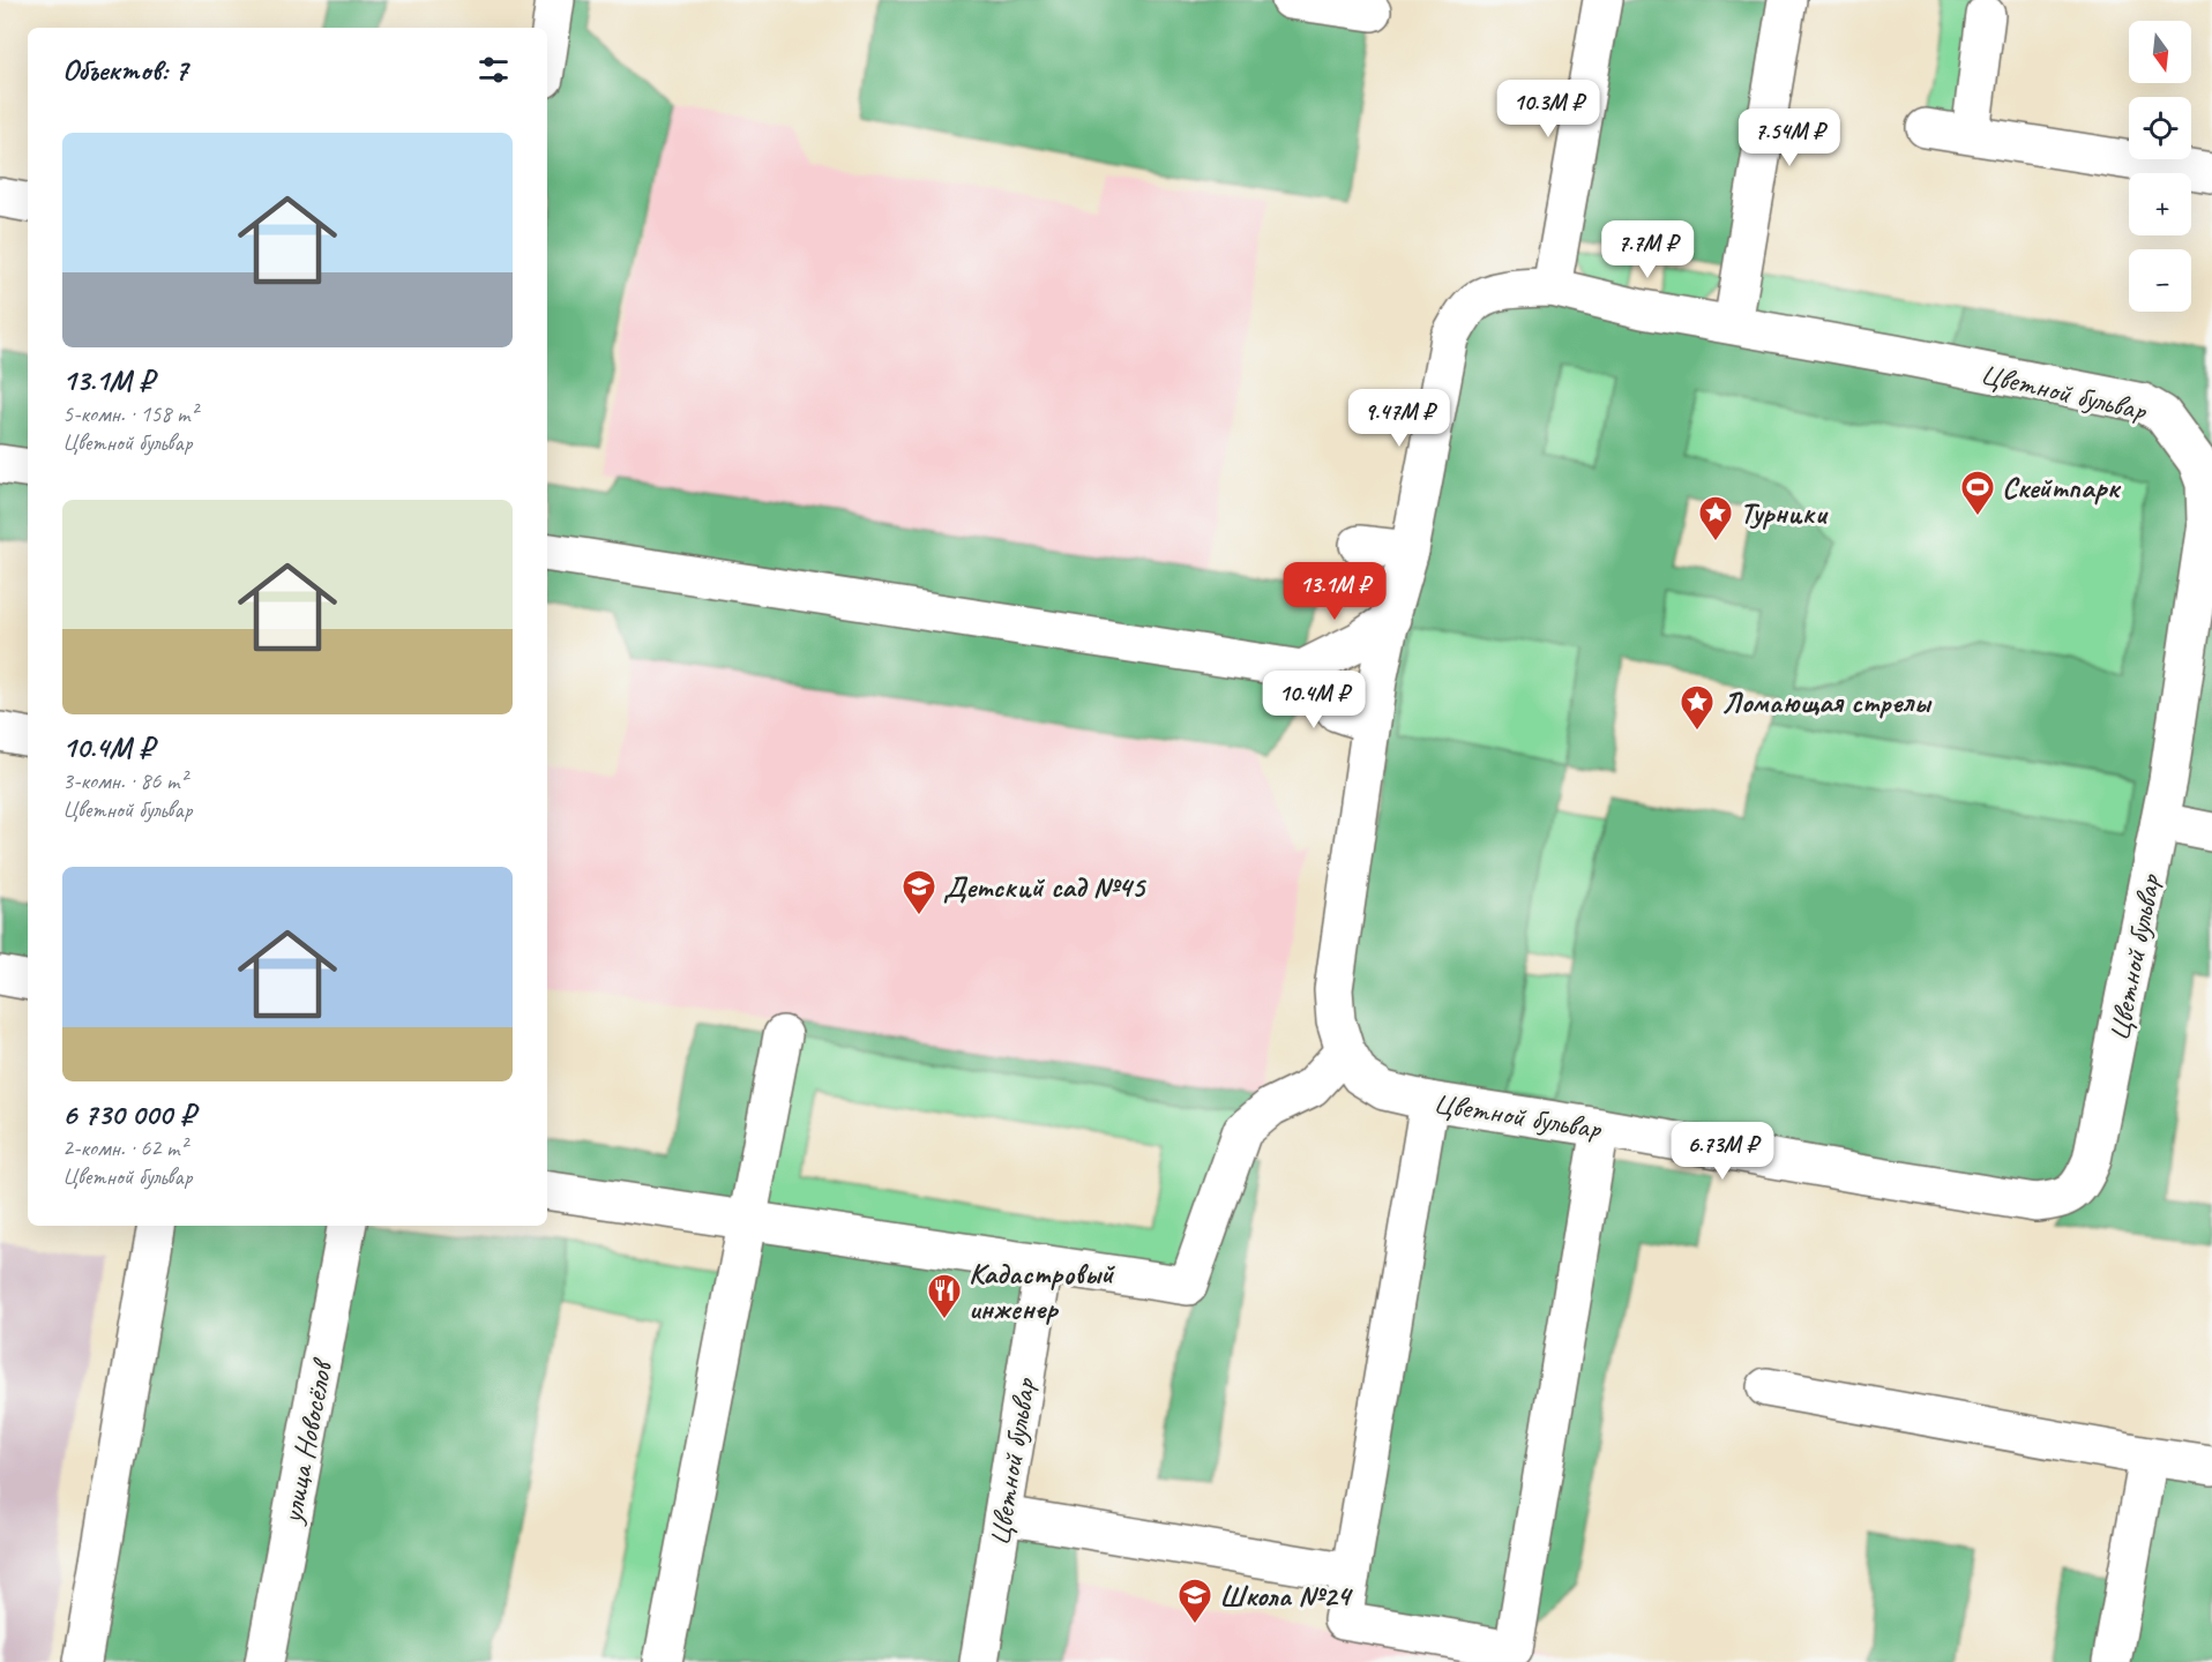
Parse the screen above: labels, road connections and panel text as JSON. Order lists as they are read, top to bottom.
{
  "streets": {
    "street": ["Цветной бульвар", "улица Новосёлов"]
  },
  "places": {
    "sports": ["Скейтпарк"],
    "place": ["Турники", "Ломающая стрелы"],
    "school or university": ["Детский сад №45", "Школа №24"],
    "restaurant": ["Кадастровый инженер"]
  },
  "north": "bottom",
  "page": {
    "map_buttons": ["+", "−"],
    "heading": "Объектов: 7",
    "price": [
      "10.3M ₽",
      "7.54M ₽",
      "7.7M ₽",
      "9.47M ₽",
      "13.1M ₽",
      "10.4M ₽",
      "6.73M ₽"
    ],
    "list": [
      {
        "name": "13.1M ₽",
        "note": "5-комн. · 158 m² · Цветной бульвар"
      },
      {
        "name": "10.4M ₽",
        "note": "3-комн. · 86 m² · Цветной бульвар"
      },
      {
        "name": "6 730 000 ₽",
        "note": "2-комн. · 62 m² · Цветной бульвар"
      }
    ]
  }
}
